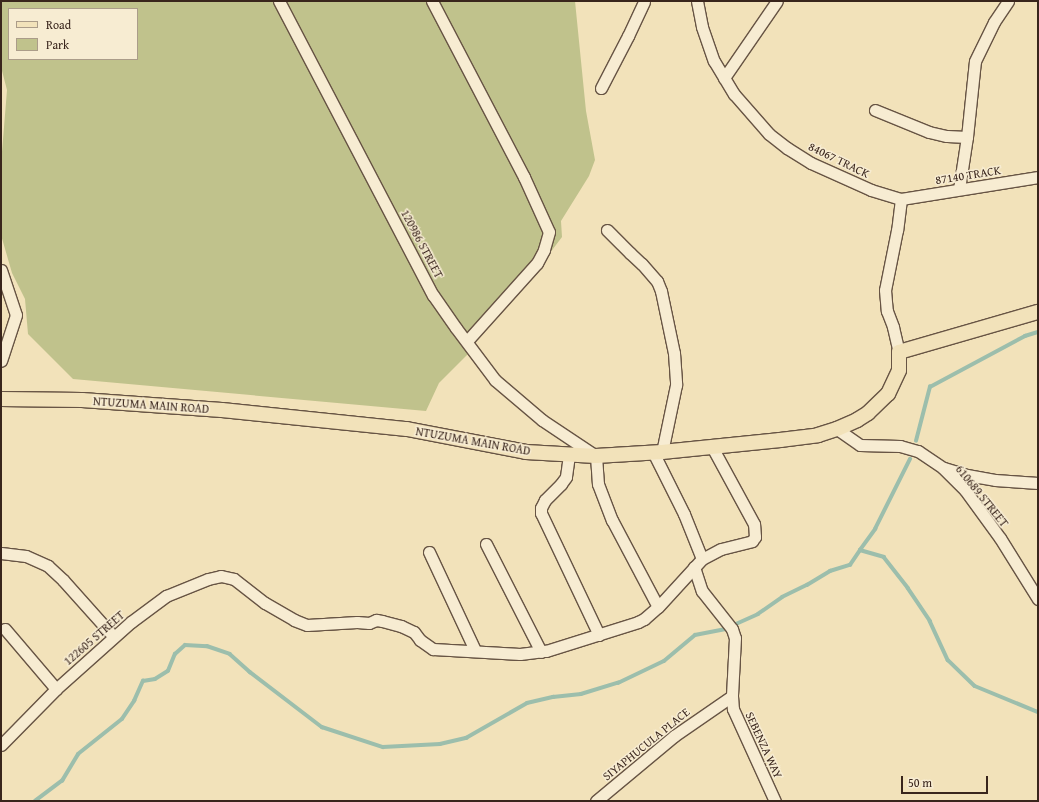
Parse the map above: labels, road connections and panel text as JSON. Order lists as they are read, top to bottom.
{
  "streets": {
    "main road": ["NTUZUMA MAIN ROAD"],
    "street": [
      "84067 TRACK",
      "87140 TRACK",
      "120986 STREET",
      "610689 STREET",
      "122605 STREET",
      "SIYAPHUCULA PLACE",
      "SEBENZA WAY"
    ]
  },
  "crossings": [
    ["84067 TRACK", "87140 TRACK"],
    ["120986 STREET", "NTUZUMA MAIN ROAD"],
    ["NTUZUMA MAIN ROAD", "610689 STREET"],
    ["SIYAPHUCULA PLACE", "SEBENZA WAY"]
  ],
  "legend": ["Road", "Park"],
  "scale_bar": "50 m"
}
